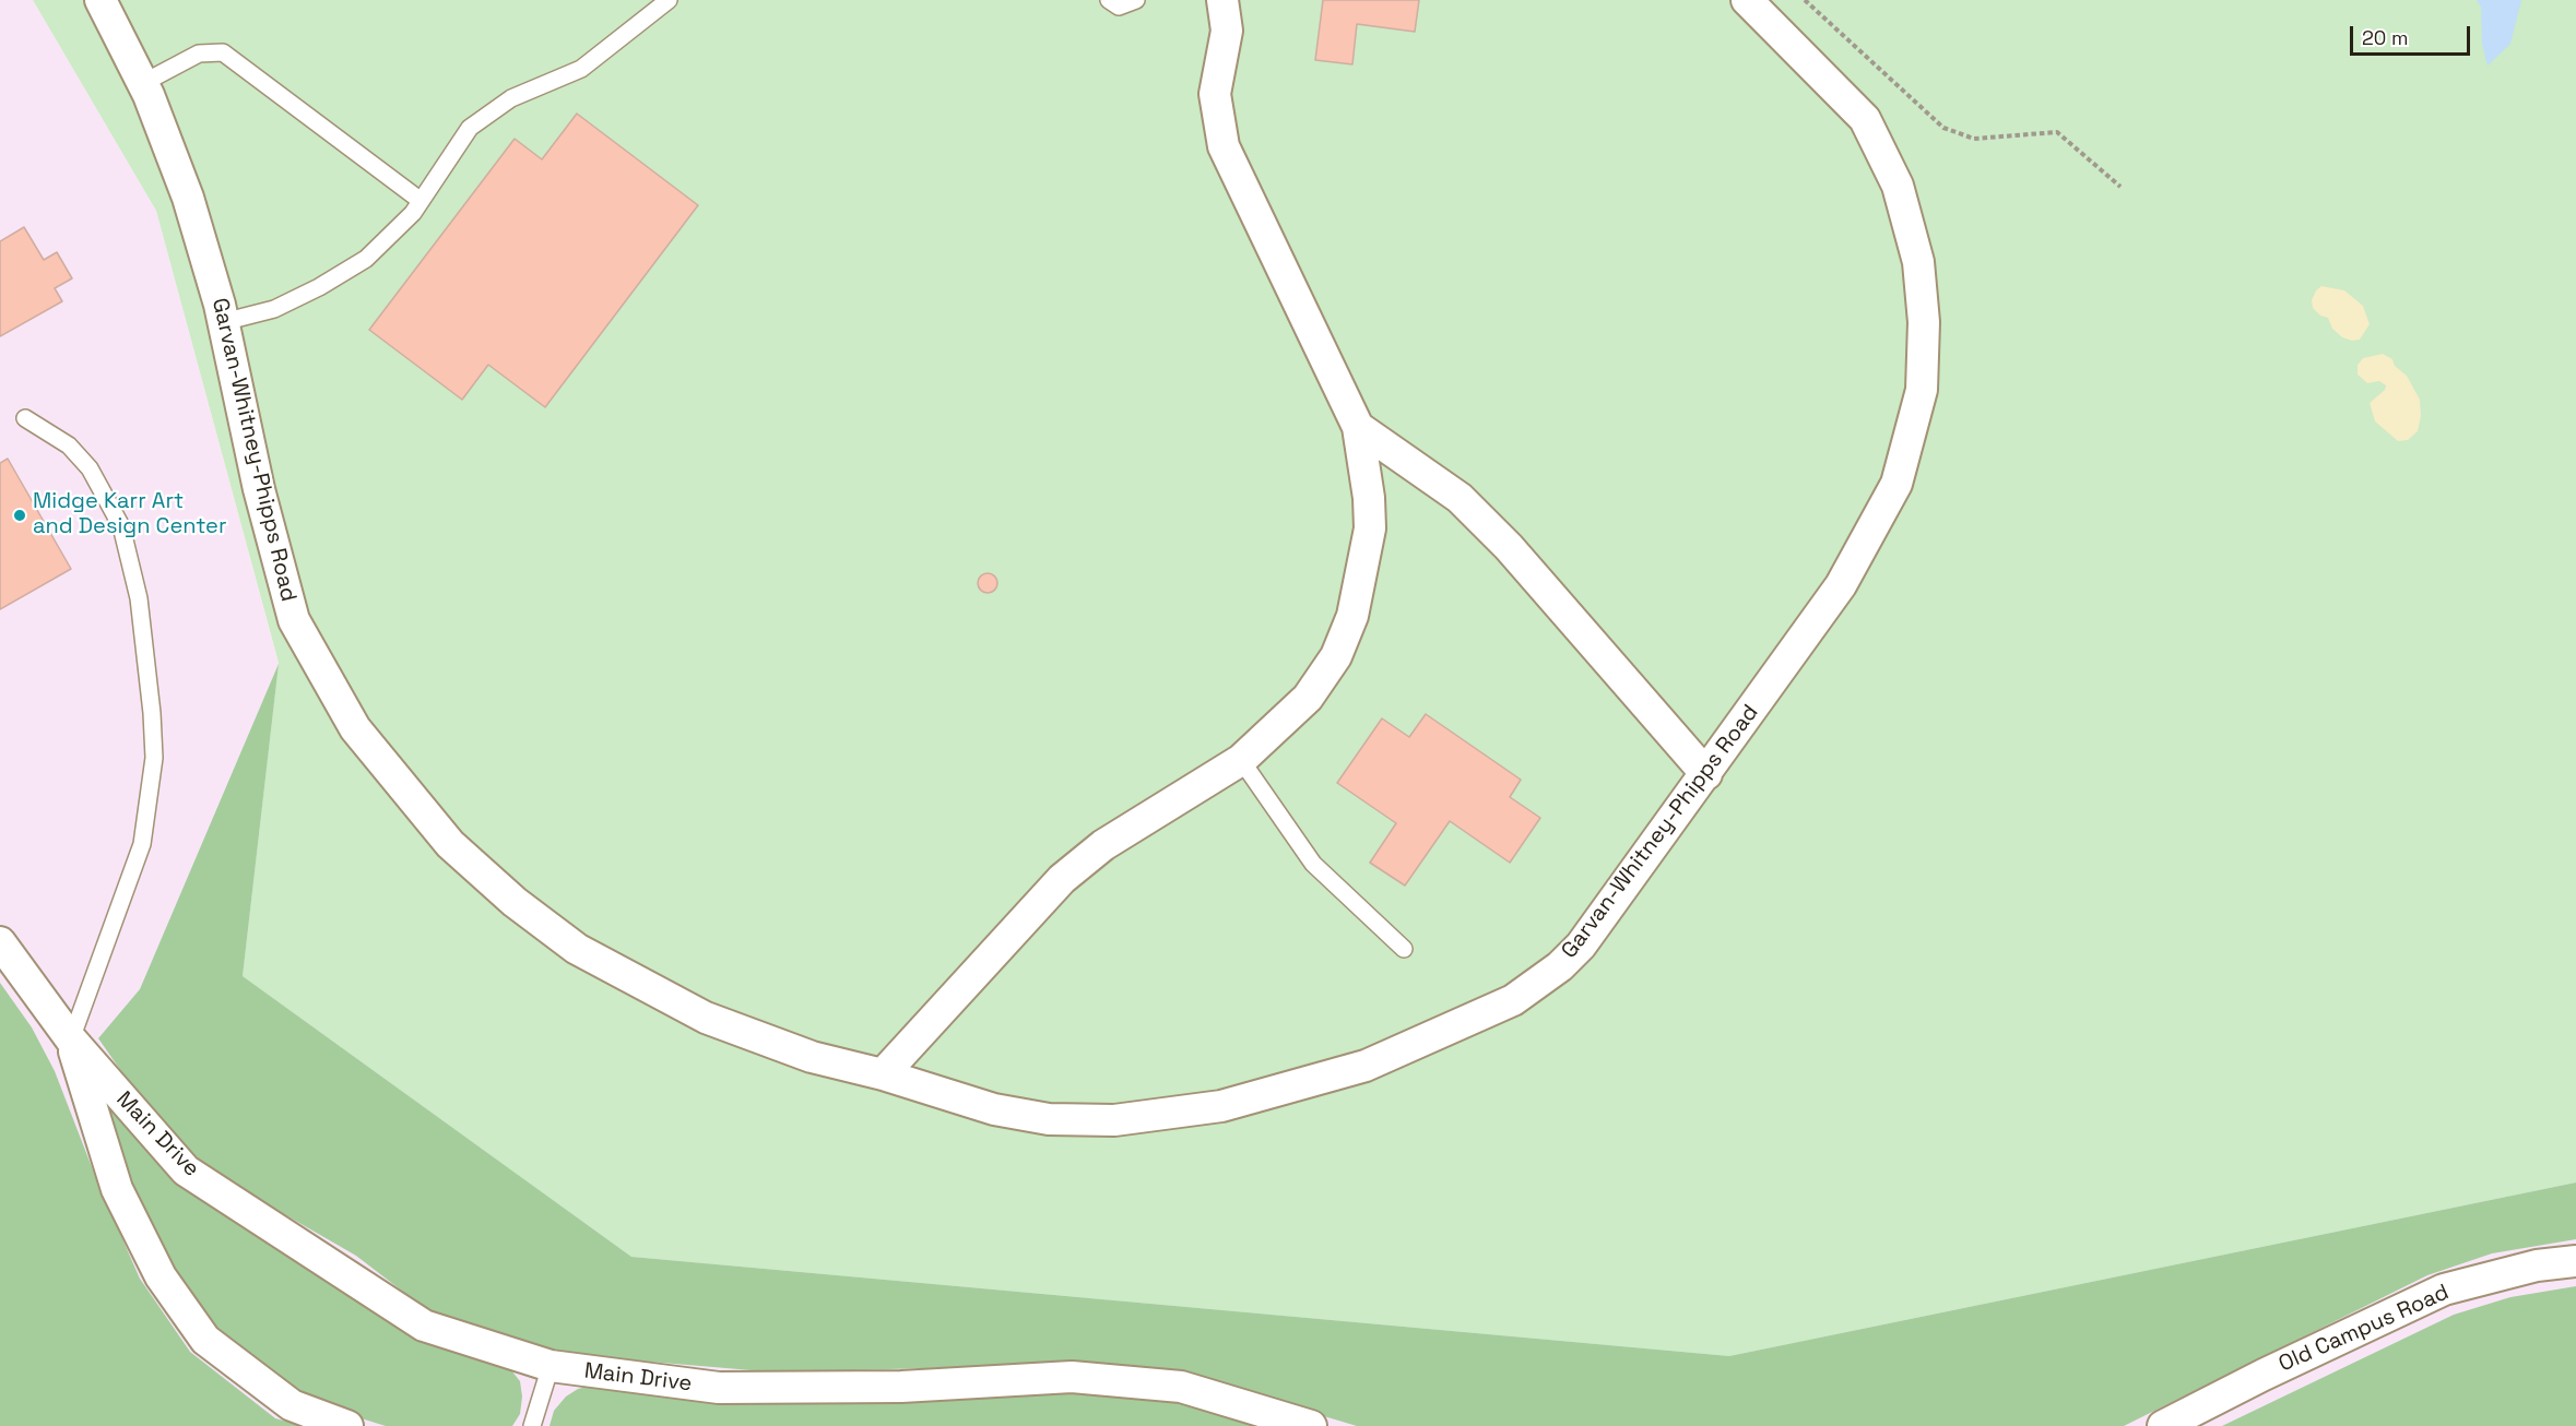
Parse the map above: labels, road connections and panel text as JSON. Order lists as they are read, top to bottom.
{
  "streets": {
    "street": ["Garvan-Whitney-Phipps Road", "Main Drive", "Old Campus Road"]
  },
  "places": ["Midge Karr Art and Design Center"],
  "scale_bar": "20 m"
}
